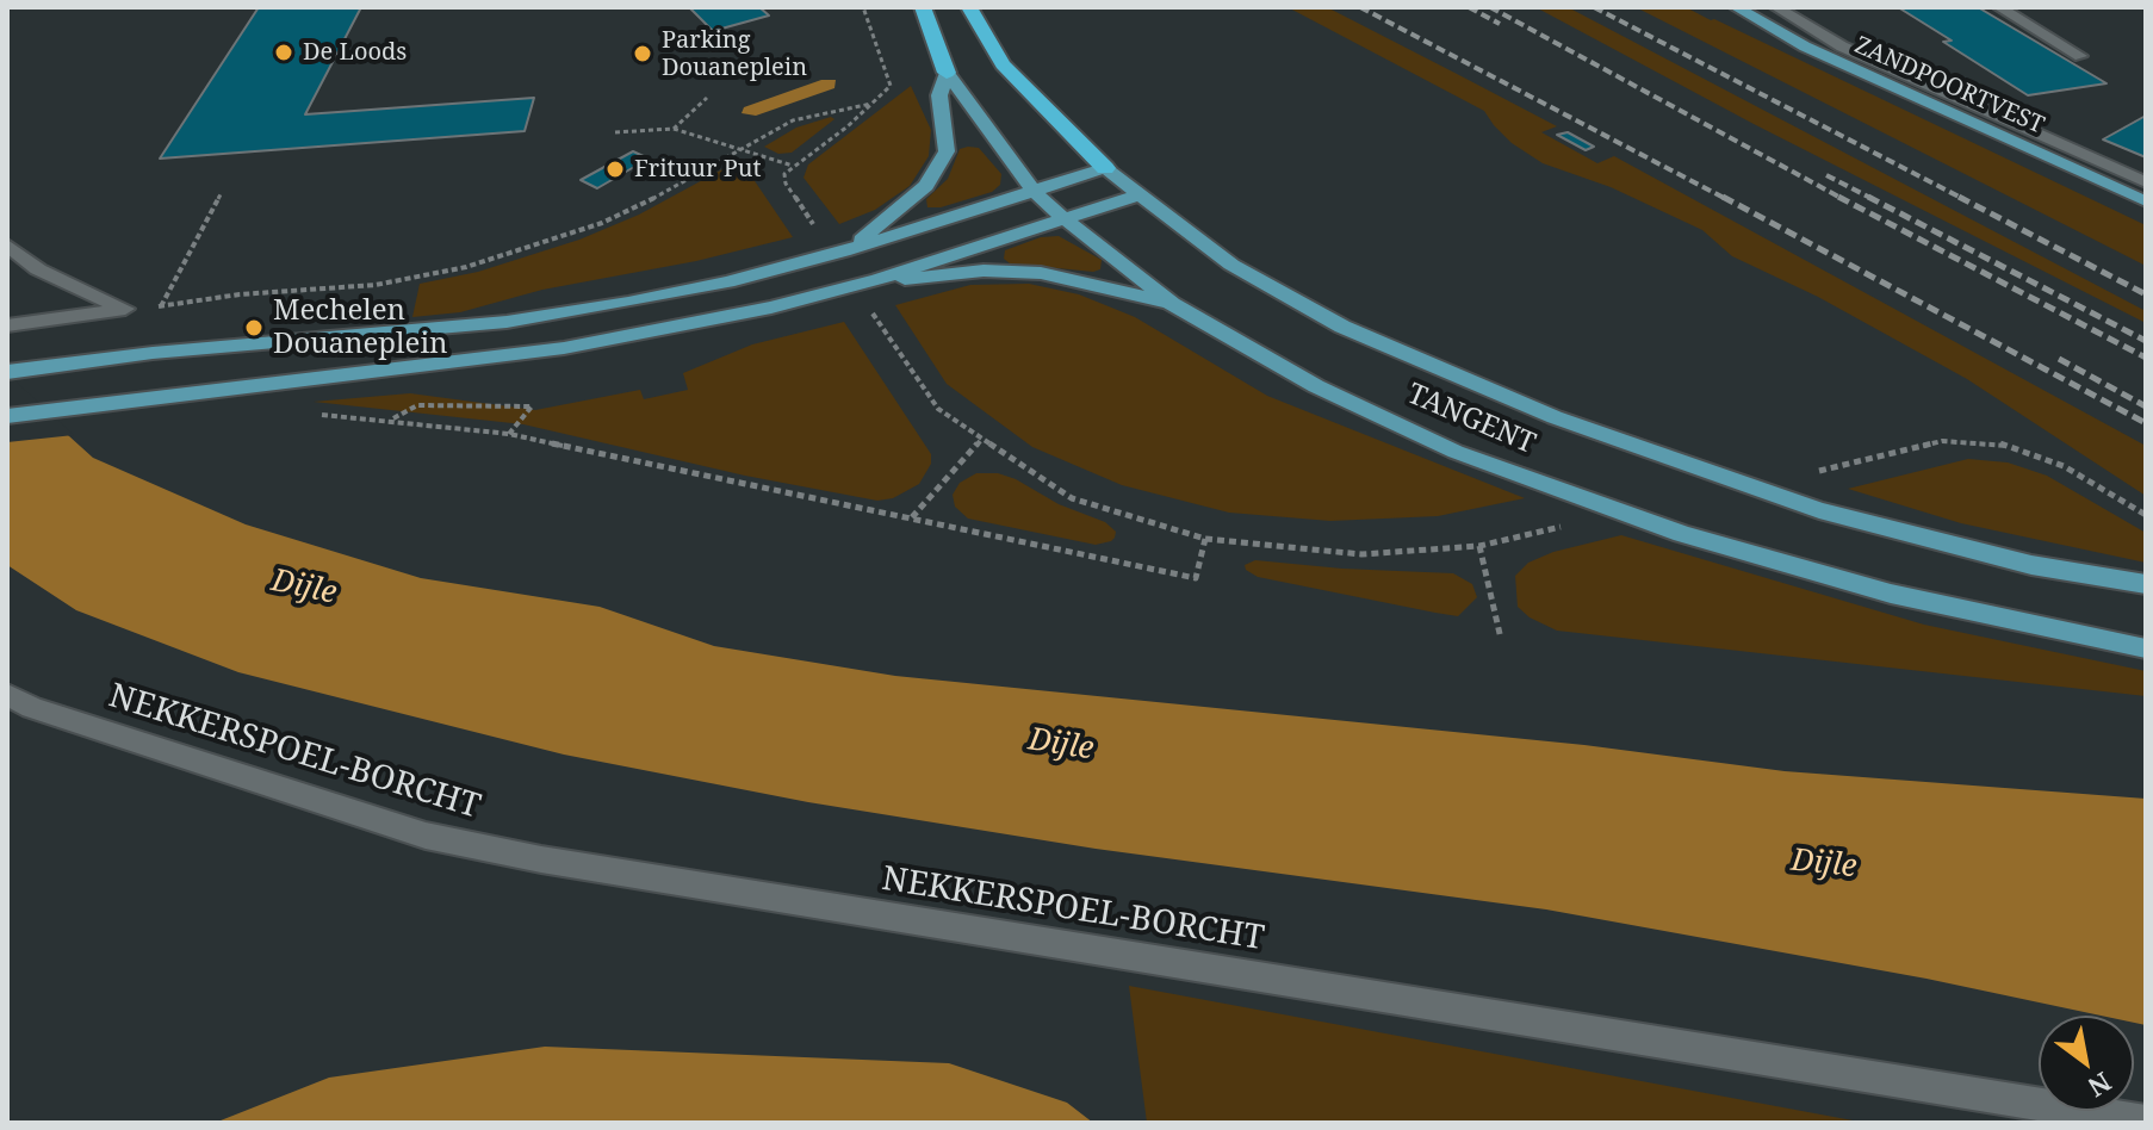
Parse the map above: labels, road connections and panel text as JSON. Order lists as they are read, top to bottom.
{
  "streets": {
    "highway": ["TANGENT"],
    "main road": ["ZANDPOORTVEST"],
    "street": ["NEKKERSPOEL-BORCHT"]
  },
  "water": ["Dijle"],
  "places": [
    "De Loods",
    "Parking Douaneplein",
    "Frituur Put",
    "Mechelen Douaneplein"
  ],
  "north": "bottom right"
}
